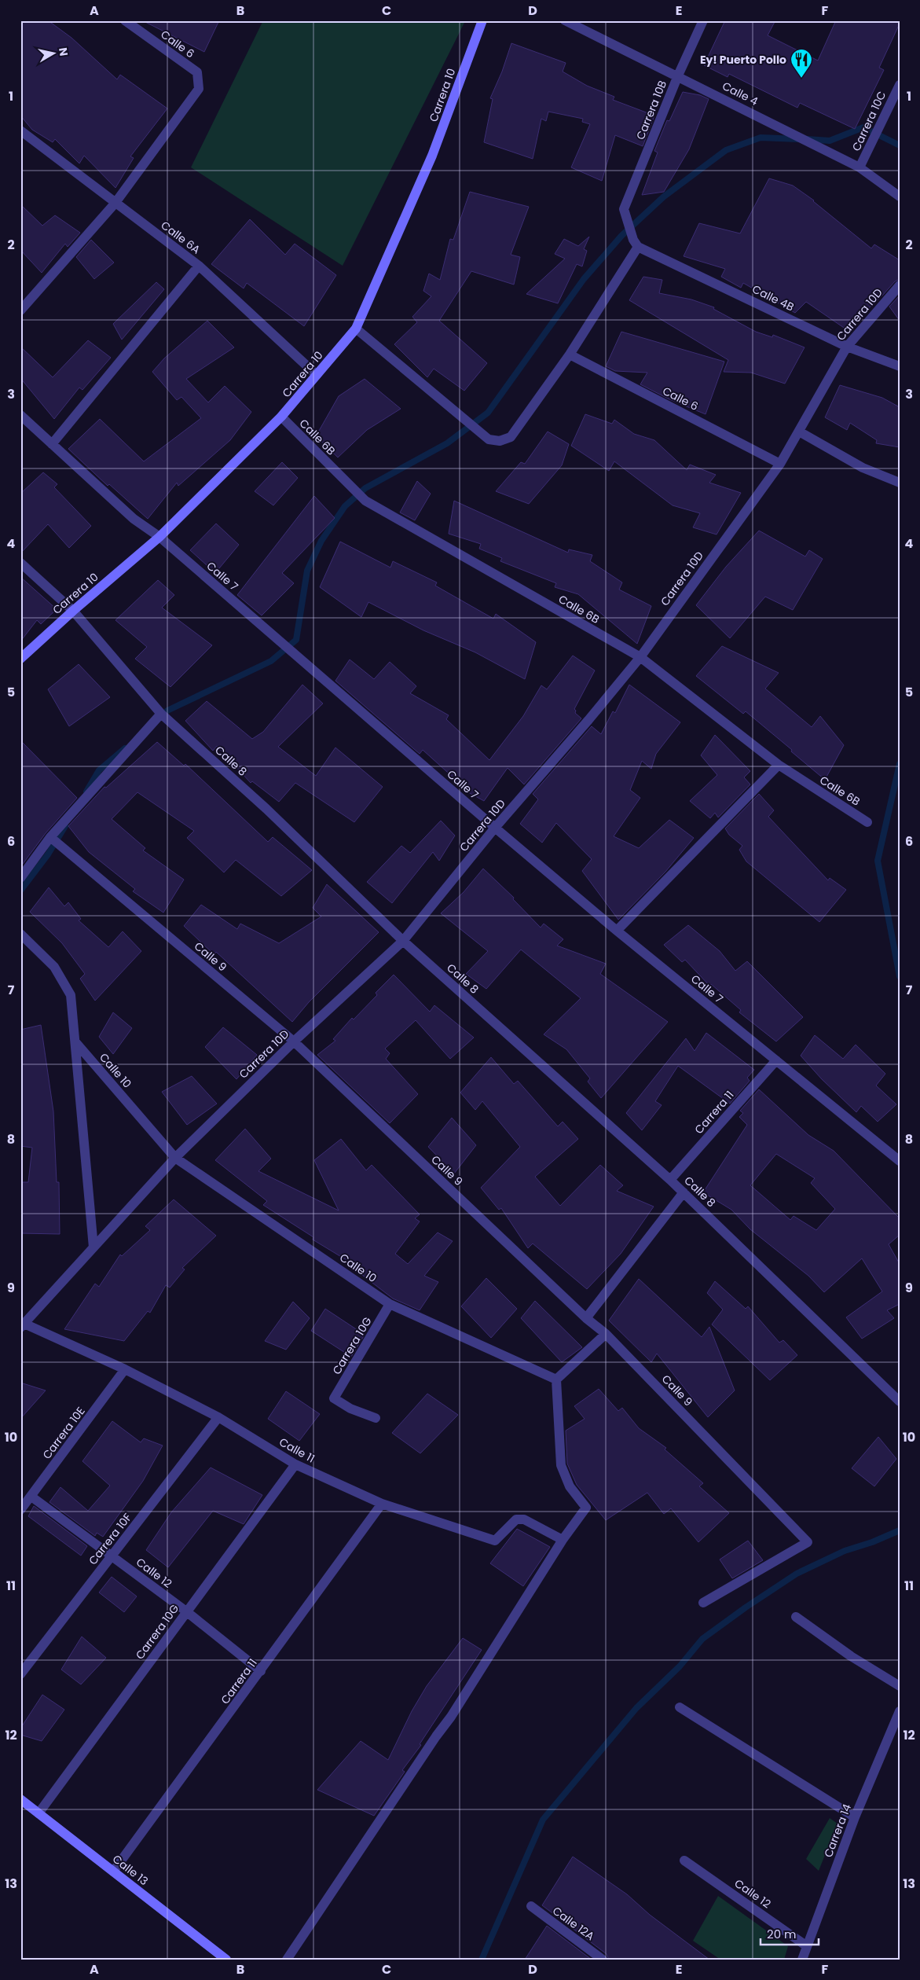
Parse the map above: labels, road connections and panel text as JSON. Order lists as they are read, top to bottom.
{
  "streets": {
    "street": [
      "Calle 6",
      "Calle 4",
      "Carrera 10",
      "Carrera 10B",
      "Carrera 10C",
      "Calle 6A",
      "Calle 4B",
      "Carrera 10D",
      "Calle 6B",
      "Calle 7",
      "Calle 8",
      "Calle 9",
      "Calle 10",
      "Carrera 11",
      "Carrera 10G",
      "Carrera 10E",
      "Calle 11",
      "Carrera 10F",
      "Calle 12",
      "Carrera 14",
      "Calle 13",
      "Calle 12A"
    ]
  },
  "crossings": [
    ["Calle 6", "Calle 6A"],
    ["Calle 6", "Carrera 10D"],
    ["Calle 4", "Carrera 10B"],
    ["Calle 4", "Carrera 10C"],
    ["Carrera 10", "Calle 6A"],
    ["Carrera 10", "Calle 6B"],
    ["Carrera 10", "Calle 7"],
    ["Carrera 10", "Calle 8"],
    ["Carrera 10B", "Calle 4B"],
    ["Calle 4B", "Carrera 10D"],
    ["Carrera 10D", "Calle 6B"],
    ["Carrera 10D", "Calle 7"],
    ["Carrera 10D", "Calle 8"],
    ["Carrera 10D", "Calle 9"],
    ["Carrera 10D", "Calle 10"],
    ["Carrera 10D", "Calle 11"],
    ["Calle 7", "Carrera 11"],
    ["Calle 8", "Carrera 11"],
    ["Calle 10", "Carrera 10G"],
    ["Carrera 11", "Calle 11"],
    ["Carrera 11", "Calle 12"],
    ["Carrera 11", "Calle 13"],
    ["Carrera 10G", "Calle 11"],
    ["Carrera 10G", "Calle 12"],
    ["Carrera 10G", "Calle 13"],
    ["Carrera 10E", "Calle 11"],
    ["Carrera 10E", "Calle 12"],
    ["Calle 11", "Carrera 10F"],
    ["Carrera 10F", "Calle 12"],
    ["Calle 12", "Carrera 14"]
  ],
  "places": {
    "restaurant": ["Ey! Puerto Pollo"]
  },
  "scale_bar": "20 m",
  "north": "right",
  "grid": {
    "columns": [
      "A",
      "B",
      "C",
      "D",
      "E",
      "F"
    ],
    "rows": [
      "1",
      "2",
      "3",
      "4",
      "5",
      "6",
      "7",
      "8",
      "9",
      "10",
      "11",
      "12",
      "13"
    ]
  }
}
